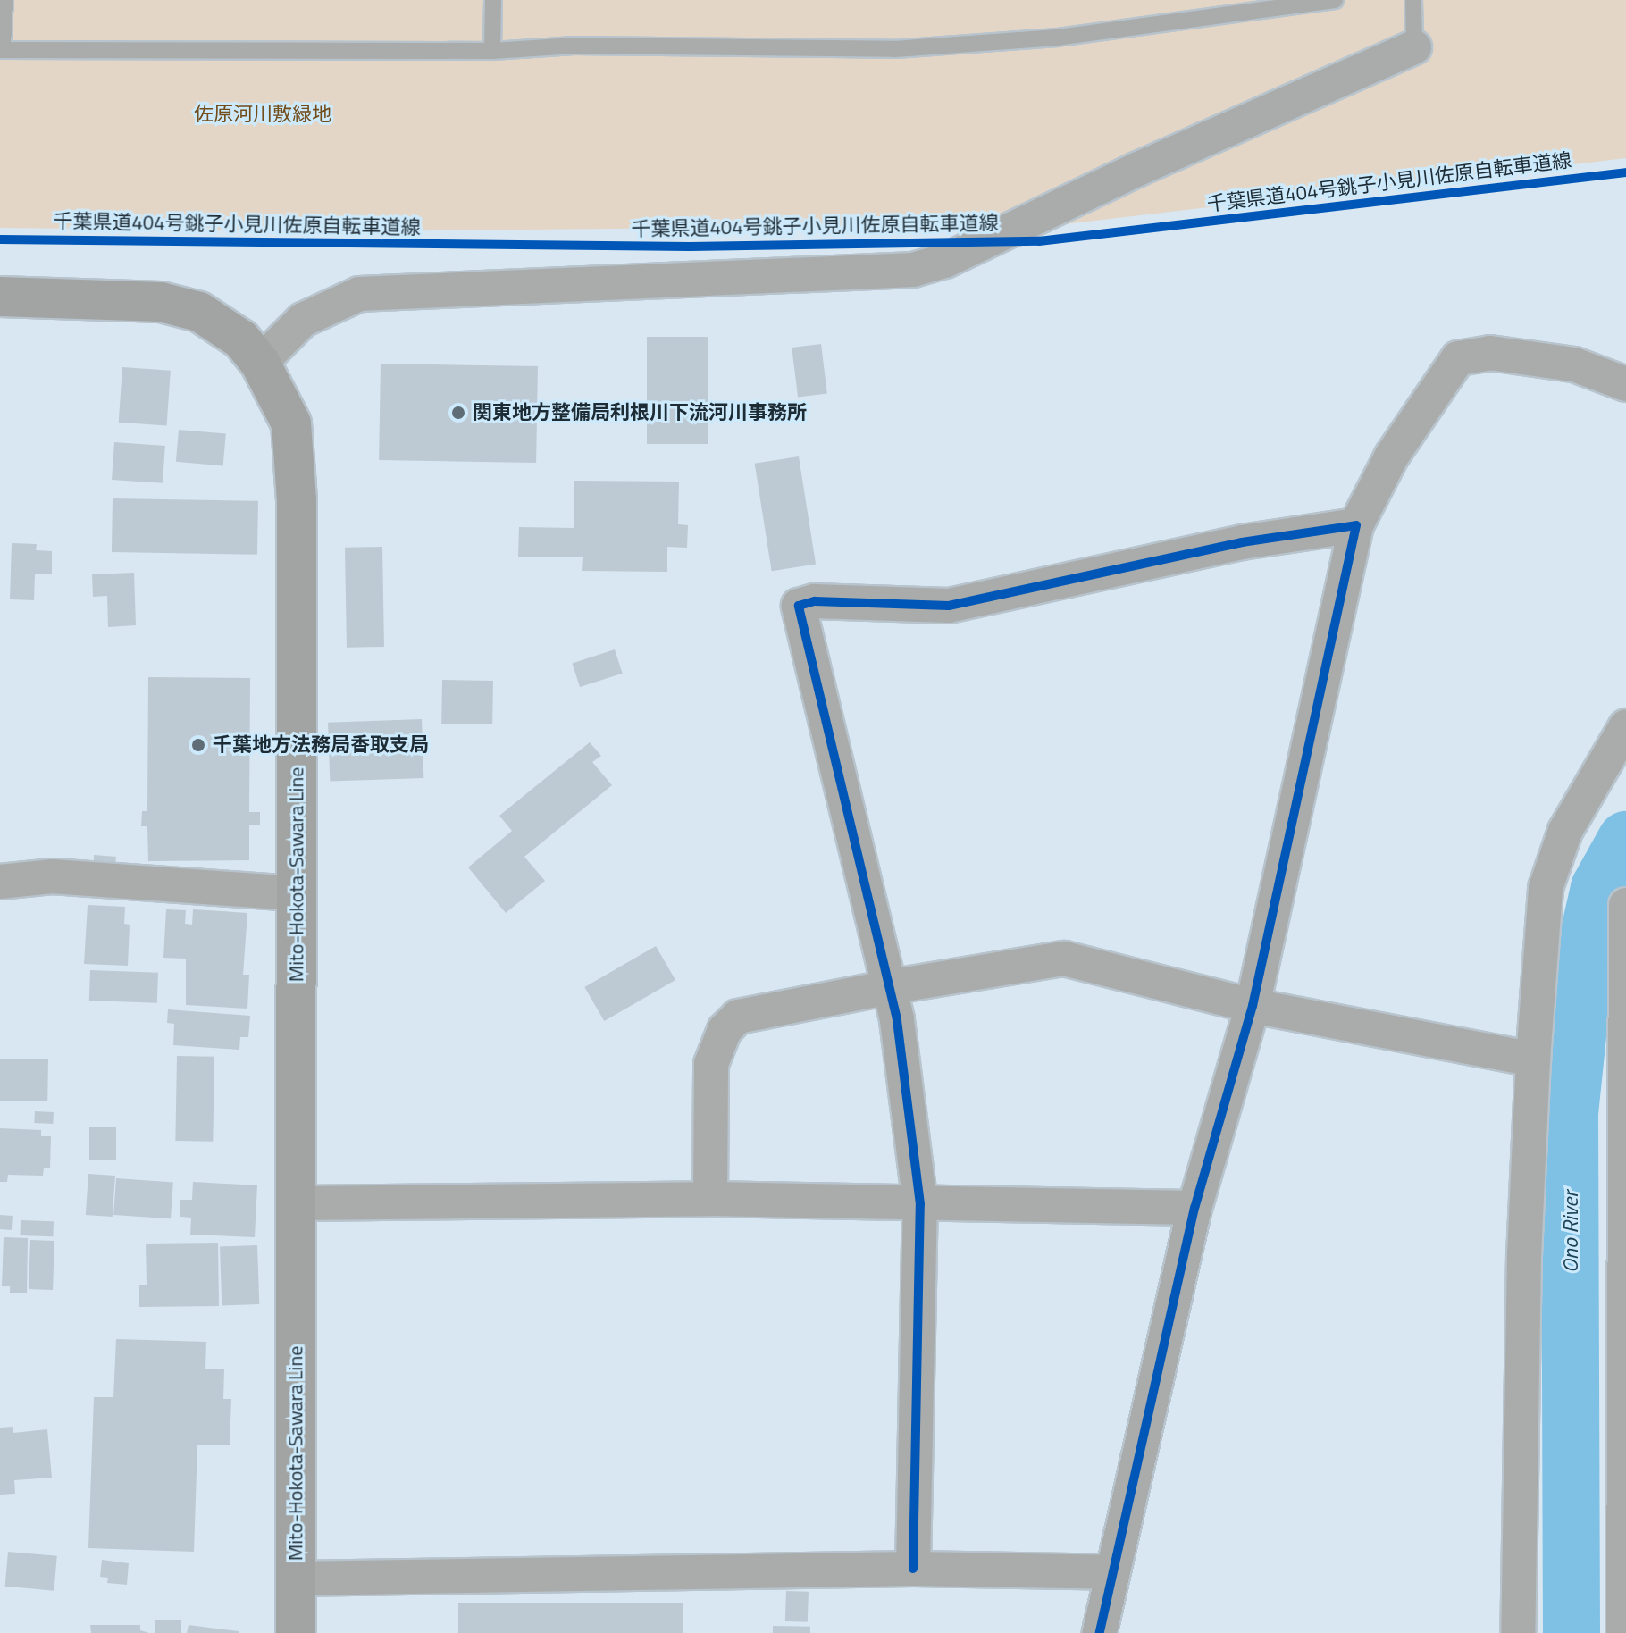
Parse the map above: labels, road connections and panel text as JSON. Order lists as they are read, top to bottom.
{
  "streets": {
    "main road": ["Mito-Hokota-Sawara Line"],
    "cycle path": ["千葉県道404号銚子小見川佐原自転車道線"]
  },
  "water": ["Ono River"],
  "parks": ["佐原河川敷緑地"],
  "places": ["関東地方整備局利根川下流河川事務所", "千葉地方法務局香取支局"]
}
